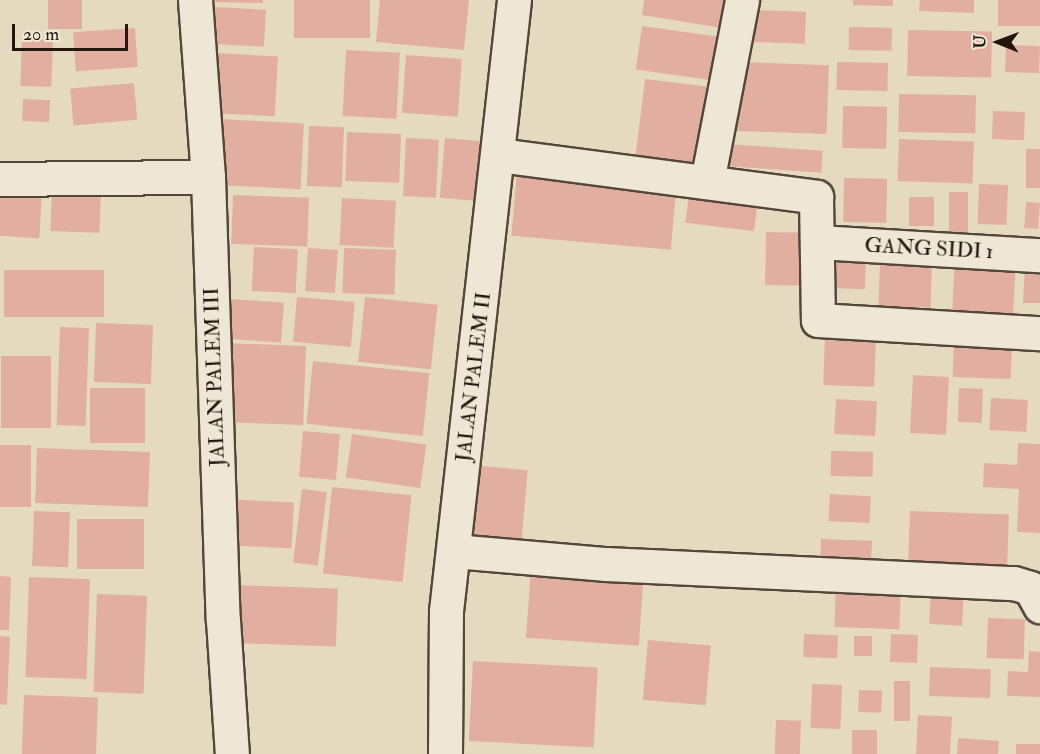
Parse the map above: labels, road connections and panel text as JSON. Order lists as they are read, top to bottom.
{
  "streets": {
    "street": ["GANG SIDI 1", "JALAN PALEM III", "JALAN PALEM II"]
  },
  "scale_bar": "20 m",
  "north": "left"
}
